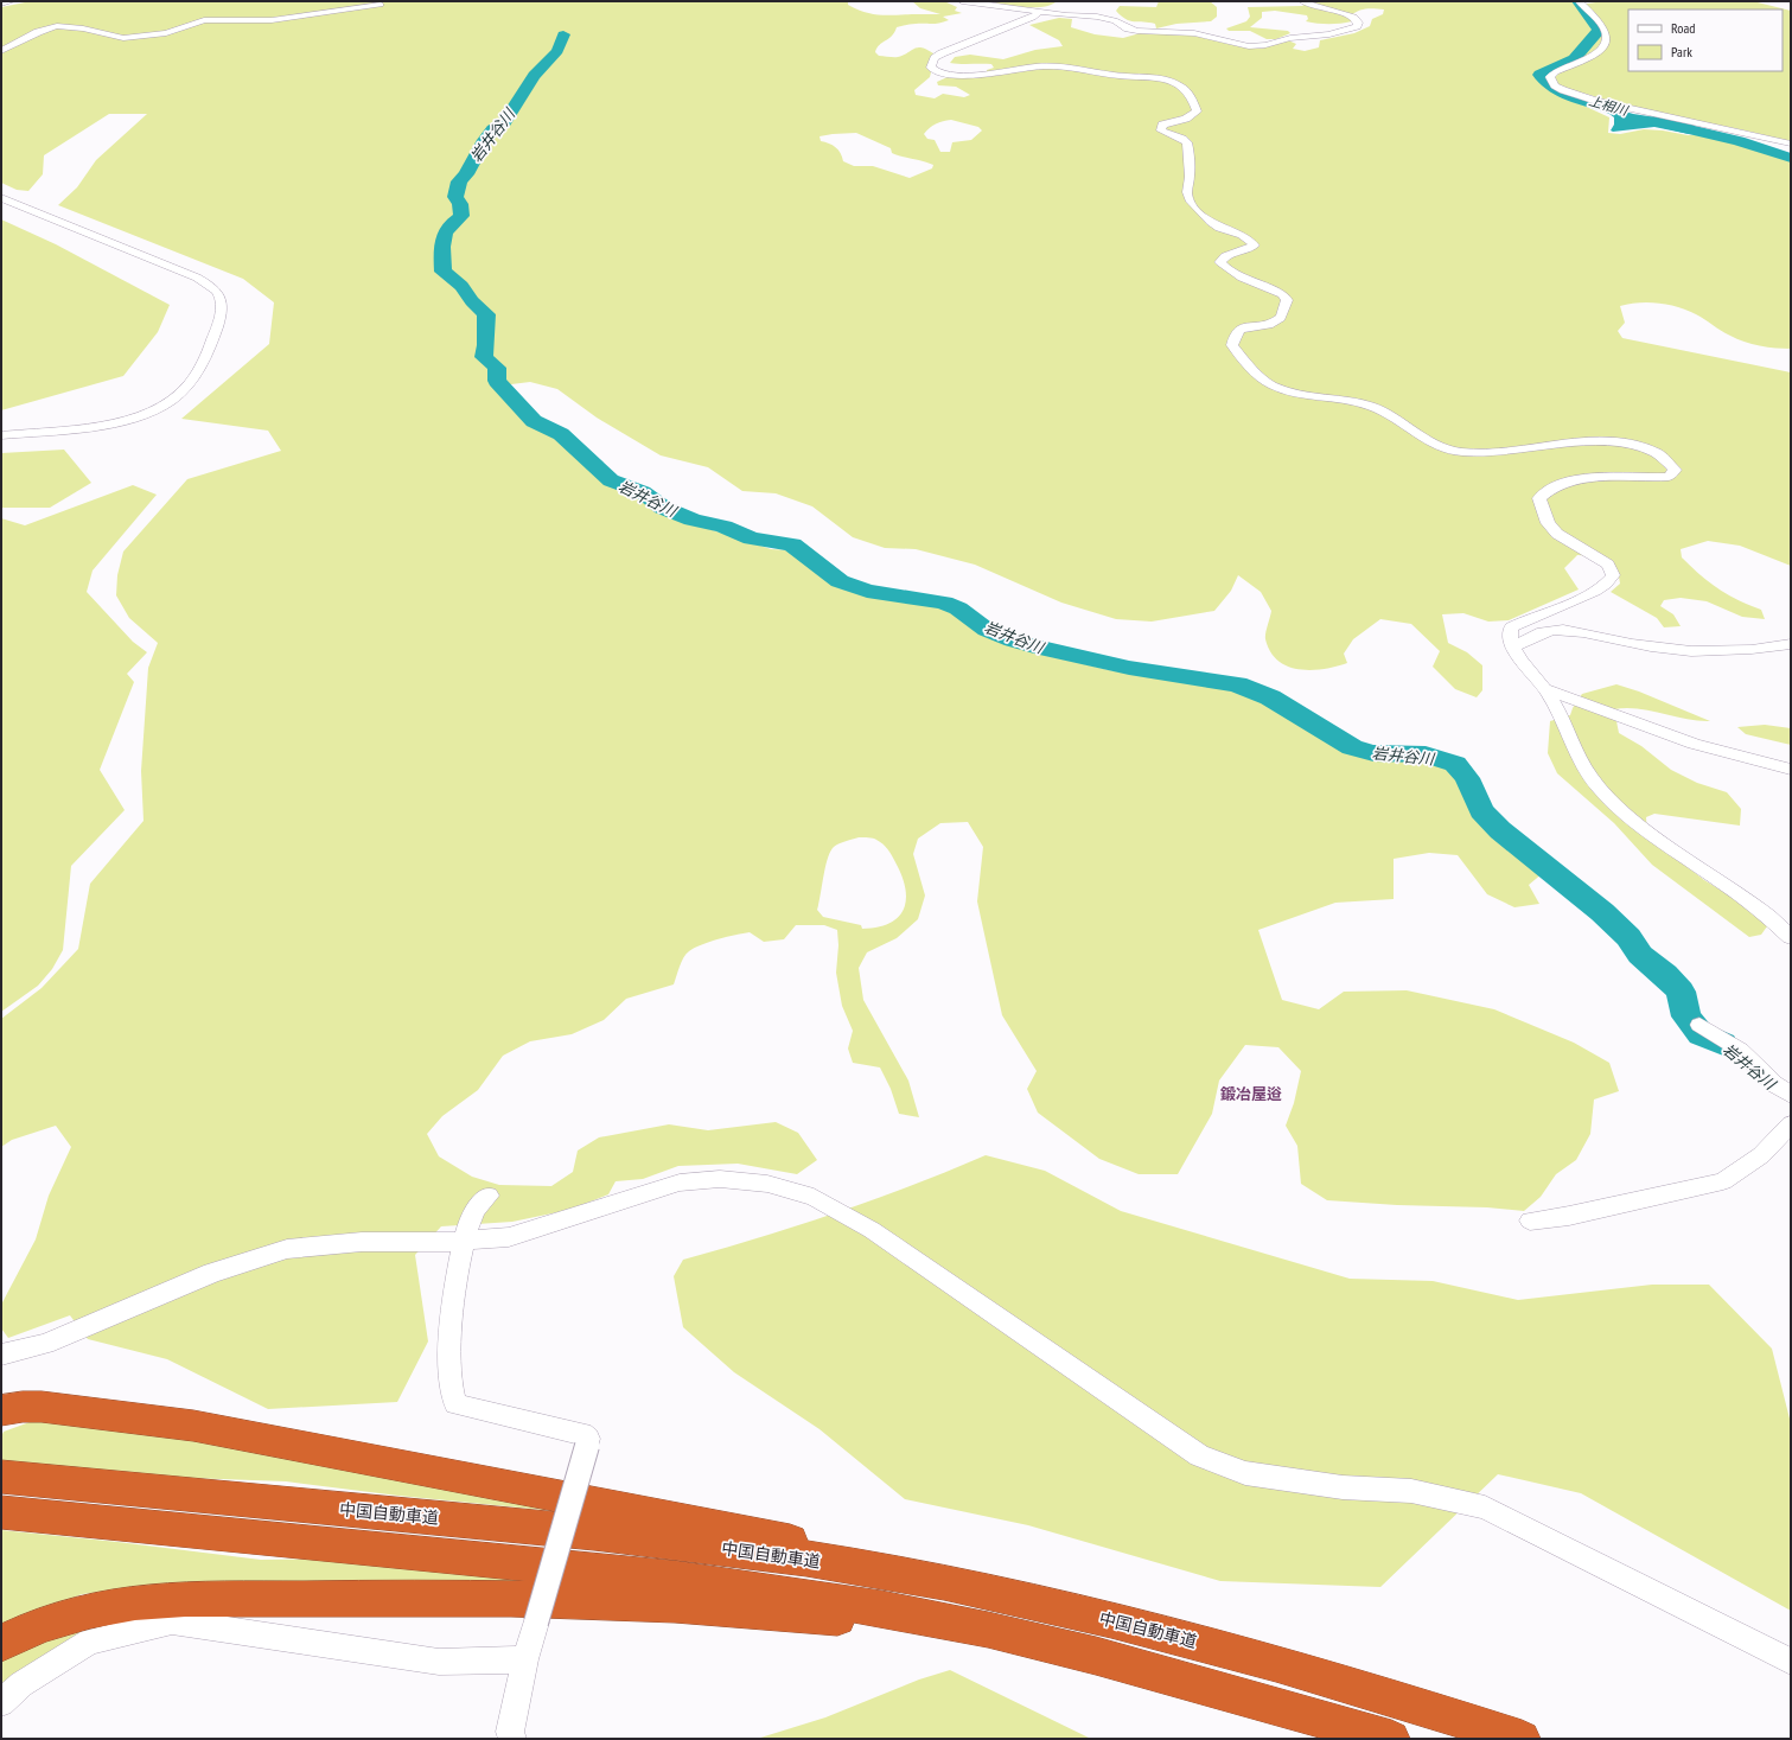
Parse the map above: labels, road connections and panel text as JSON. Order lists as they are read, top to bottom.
{
  "streets": {
    "highway": ["中国自動車道"]
  },
  "districts": ["鍛冶屋逧"],
  "water": ["上相川", "岩井谷川"],
  "legend": ["Road", "Park"]
}
